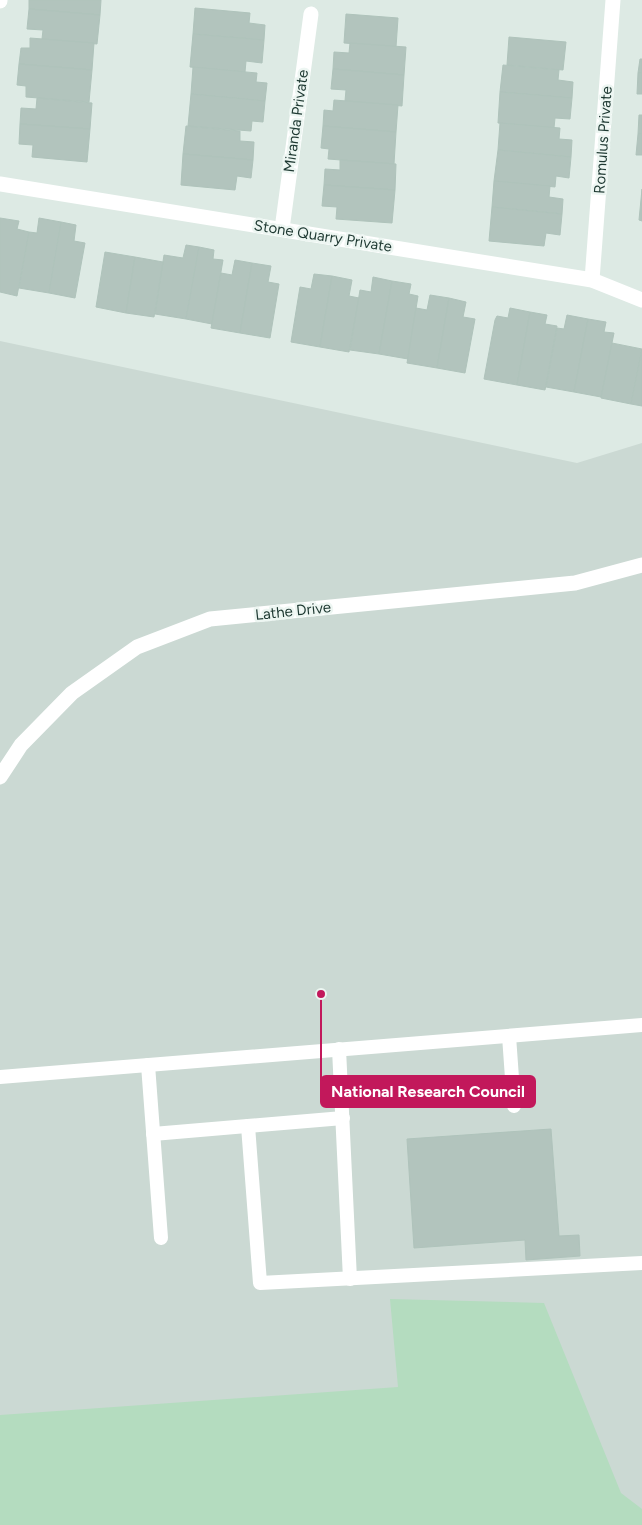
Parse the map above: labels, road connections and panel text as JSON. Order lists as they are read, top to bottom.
{
  "streets": {
    "street": [
      "Miranda Private",
      "Romulus Private",
      "Stone Quarry Private",
      "Lathe Drive"
    ]
  },
  "crossings": [
    ["Miranda Private", "Stone Quarry Private"],
    ["Romulus Private", "Stone Quarry Private"]
  ],
  "places": ["National Research Council"]
}
